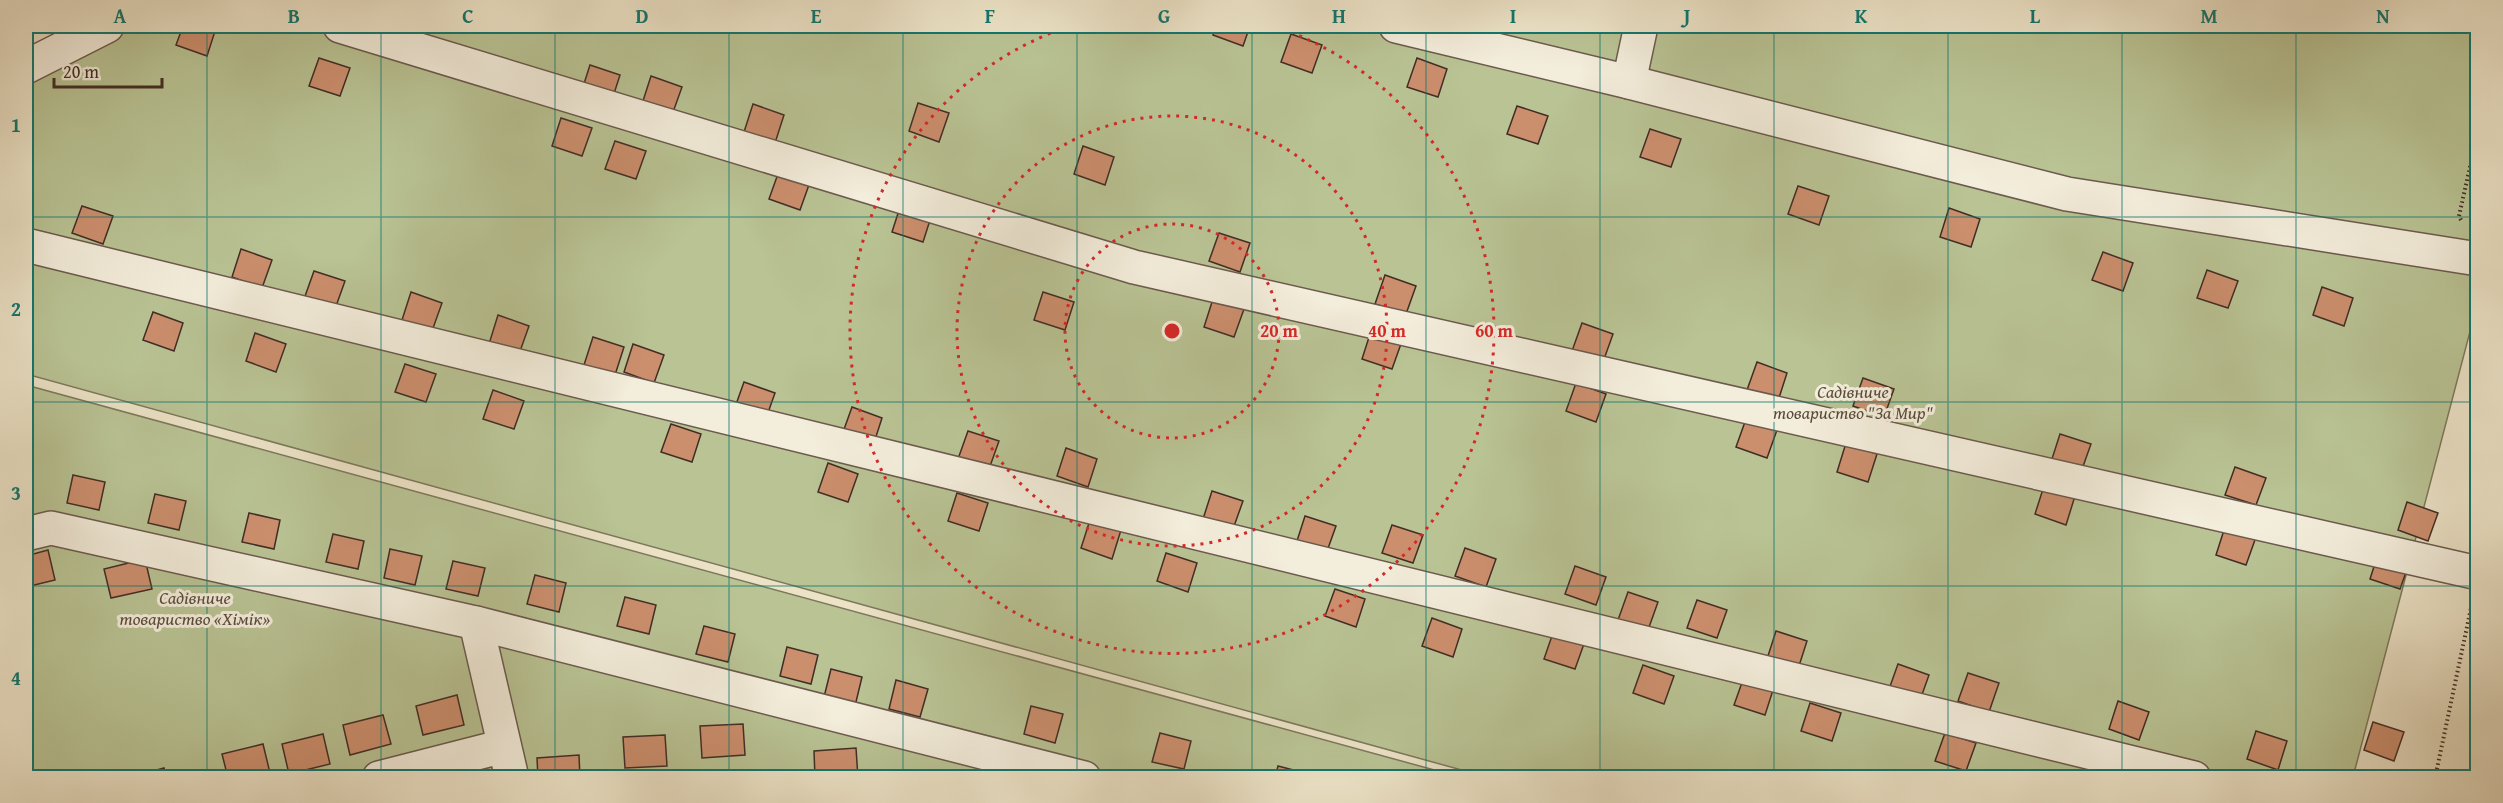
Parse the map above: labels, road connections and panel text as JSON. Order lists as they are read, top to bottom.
{
  "parks": ["Садівниче товариство \"За Мир\"", "Садівниче товариство «Хімік»"],
  "scale_bar": "20 m",
  "grid": {
    "columns": [
      "A",
      "B",
      "C",
      "D",
      "E",
      "F",
      "G",
      "H",
      "I",
      "J",
      "K",
      "L",
      "M",
      "N"
    ],
    "rows": [
      "1",
      "2",
      "3",
      "4"
    ]
  },
  "rings": ["20 m", "40 m", "60 m"]
}
